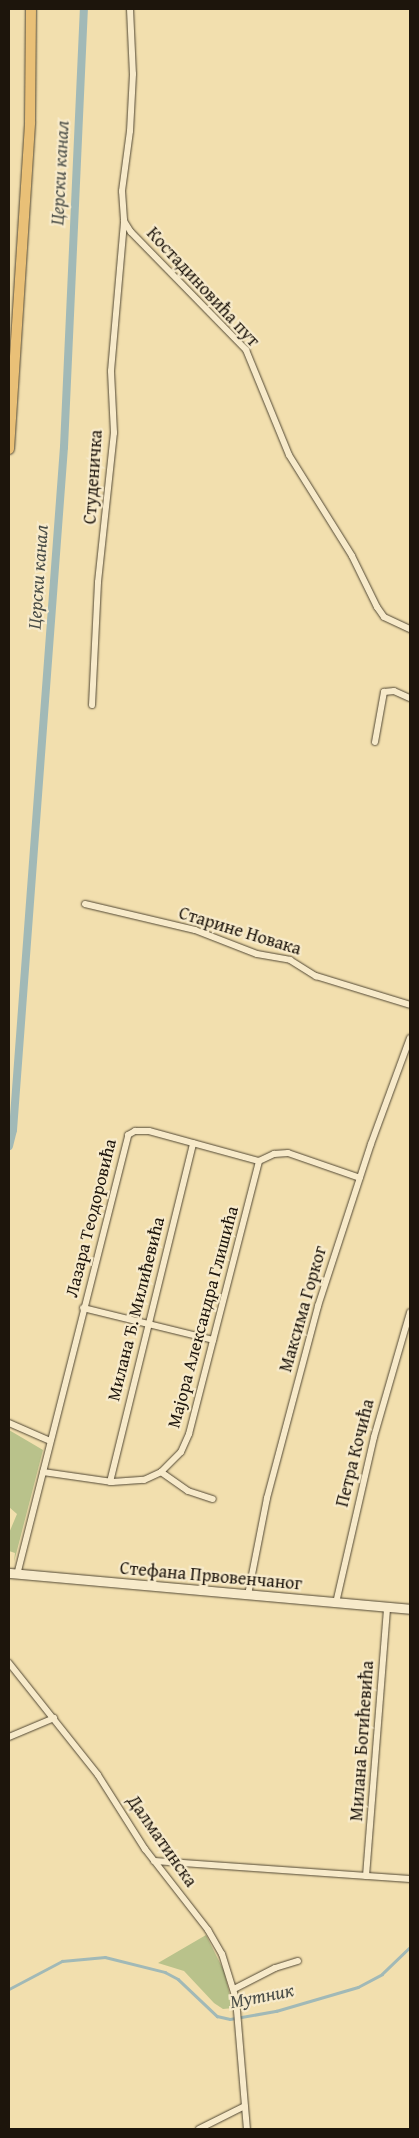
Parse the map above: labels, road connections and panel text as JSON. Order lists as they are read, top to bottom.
{
  "streets": {
    "street": [
      "Костадиновића пут",
      "Студеничка",
      "Старине Новака",
      "Лазара Теодоровића",
      "Милана Ђ. Милићевића",
      "Максима Горког",
      "Мајора Александра Глишића",
      "Петра Кочића",
      "Стефана Првовенчаног",
      "Милана Богићевића",
      "Далматинска"
    ]
  },
  "crossings": [
    ["Костадиновића пут", "Студеничка"],
    ["Лазара Теодоровића", "Милана Ђ. Милићевића"],
    ["Лазара Теодоровића", "Мајора Александра Глишића"],
    ["Лазара Теодоровића", "Стефана Првовенчаног"],
    ["Максима Горког", "Стефана Првовенчаног"],
    ["Петра Кочића", "Стефана Првовенчаног"],
    ["Стефана Првовенчаног", "Милана Богићевића"]
  ],
  "water": ["Церски канал", "Мутник"]
}
